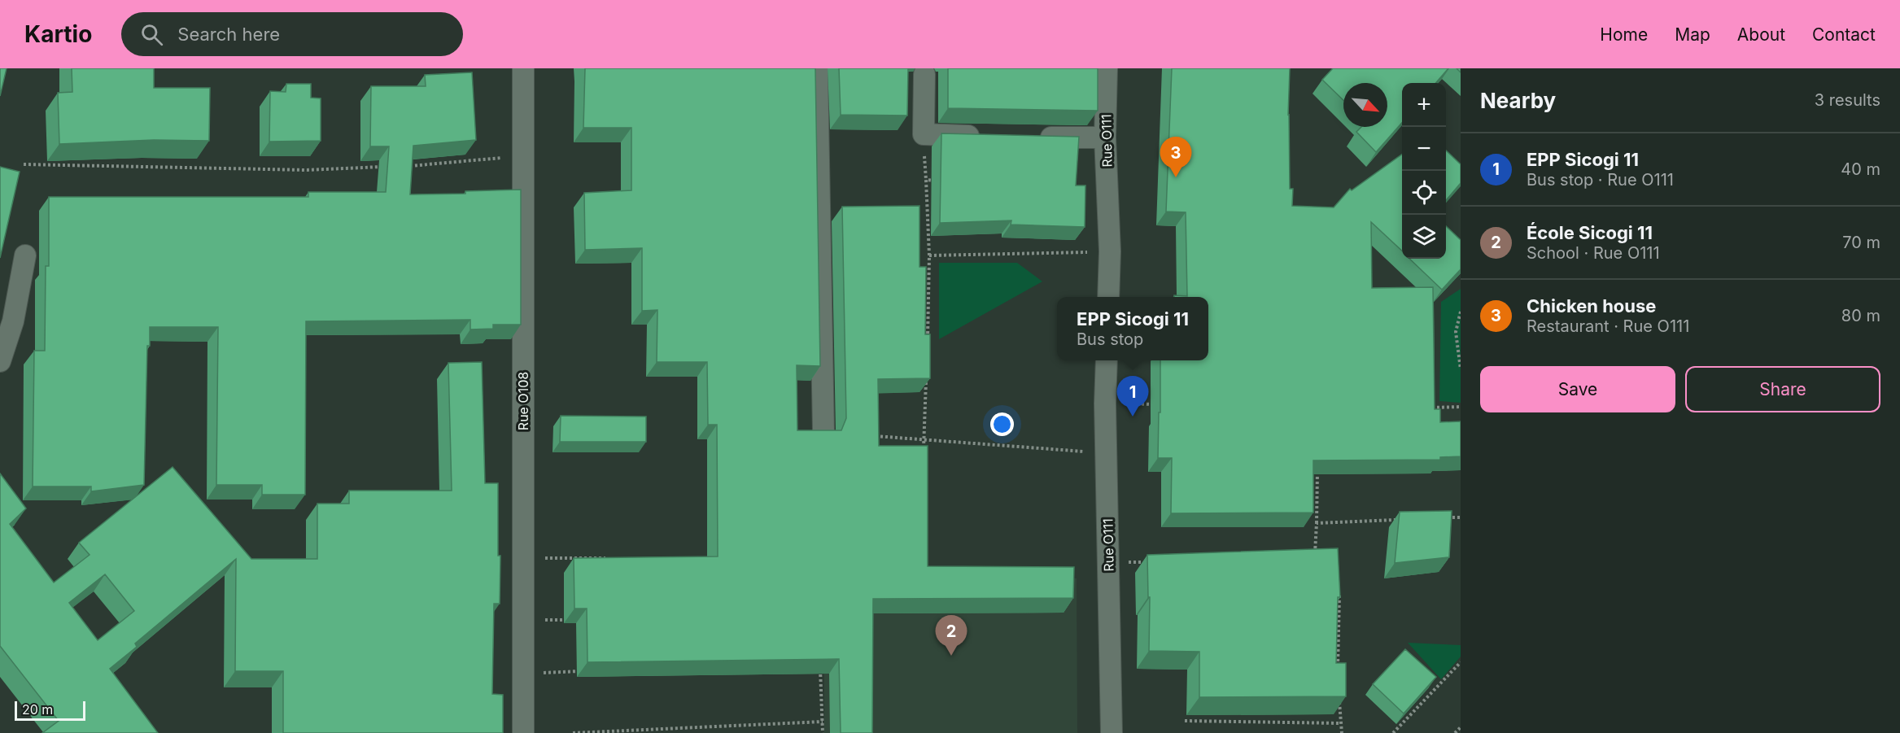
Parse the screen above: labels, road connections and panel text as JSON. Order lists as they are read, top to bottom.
{
  "streets": {
    "street": ["Rue O111", "Rue O108"]
  },
  "scale_bar": "20 m",
  "north": "bottom right",
  "page": {
    "header": "Kartio",
    "search": "Search here",
    "nav": [
      "Home",
      "Map",
      "About",
      "Contact"
    ],
    "heading": ["Nearby", "3 results"],
    "map_buttons": ["+", "−"],
    "list": [
      {
        "mark": "1",
        "name": "EPP Sicogi 11",
        "note": "Bus stop · Rue O111",
        "value": "40 m"
      },
      {
        "mark": "2",
        "name": "École Sicogi 11",
        "note": "School · Rue O111",
        "value": "70 m"
      },
      {
        "mark": "3",
        "name": "Chicken house",
        "note": "Restaurant · Rue O111",
        "value": "80 m"
      }
    ],
    "pins": ["3", "1", "2"],
    "popup": ["EPP Sicogi 11", "Bus stop"],
    "buttons": ["Save", "Share"],
    "scale": "20 m"
  }
}
